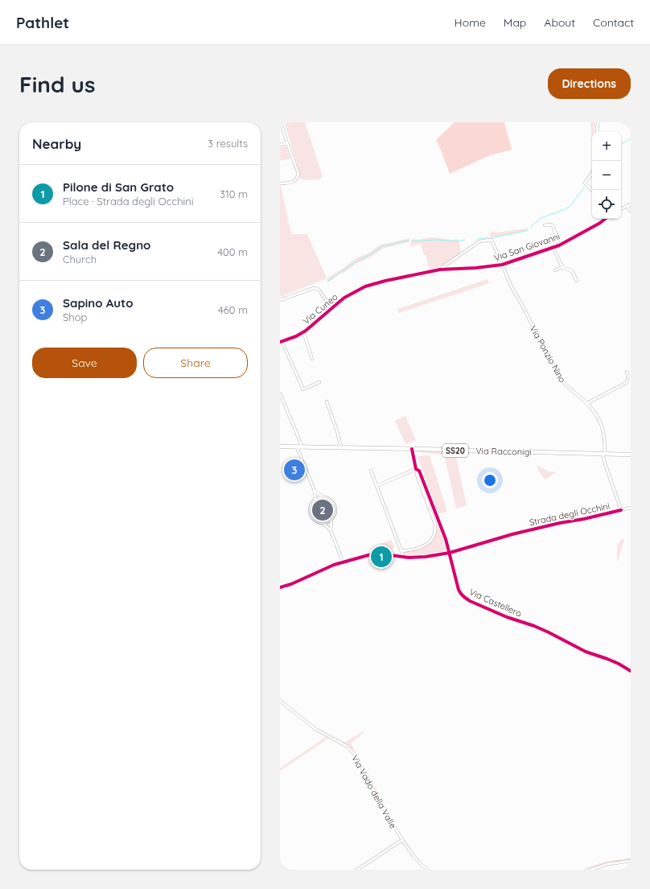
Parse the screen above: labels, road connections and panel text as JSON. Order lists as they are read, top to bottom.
{
  "streets": {
    "main road": ["SS20", "Via Racconigi"],
    "street": [
      "Via San Giovanni",
      "Via Cuneo",
      "Via Ponzio Nino",
      "Strada degli Occhini",
      "Via Castellero",
      "Via Vado della Valle"
    ]
  },
  "crossings": [
    ["Via San Giovanni", "Via Cuneo"],
    ["Via San Giovanni", "Via Ponzio Nino"],
    ["Via Ponzio Nino", "Via Racconigi"],
    ["Via Ponzio Nino", "Strada degli Occhini"],
    ["Via Racconigi", "Via Castellero"],
    ["Strada degli Occhini", "Via Castellero"]
  ],
  "page": {
    "header": "Pathlet",
    "nav": [
      "Home",
      "Map",
      "About",
      "Contact"
    ],
    "buttons": [
      "Directions",
      ["Save", "Share"]
    ],
    "title": "Find us",
    "heading": ["Nearby", "3 results"],
    "map_buttons": ["+", "−"],
    "list": [
      {
        "mark": "1",
        "name": "Pilone di San Grato",
        "note": "Place · Strada degli Occhini",
        "value": "310 m"
      },
      {
        "mark": "2",
        "name": "Sala del Regno",
        "note": "Church",
        "value": "400 m"
      },
      {
        "mark": "3",
        "name": "Sapino Auto",
        "note": "Shop",
        "value": "460 m"
      }
    ],
    "pins": ["3", "2", "1"]
  }
}
